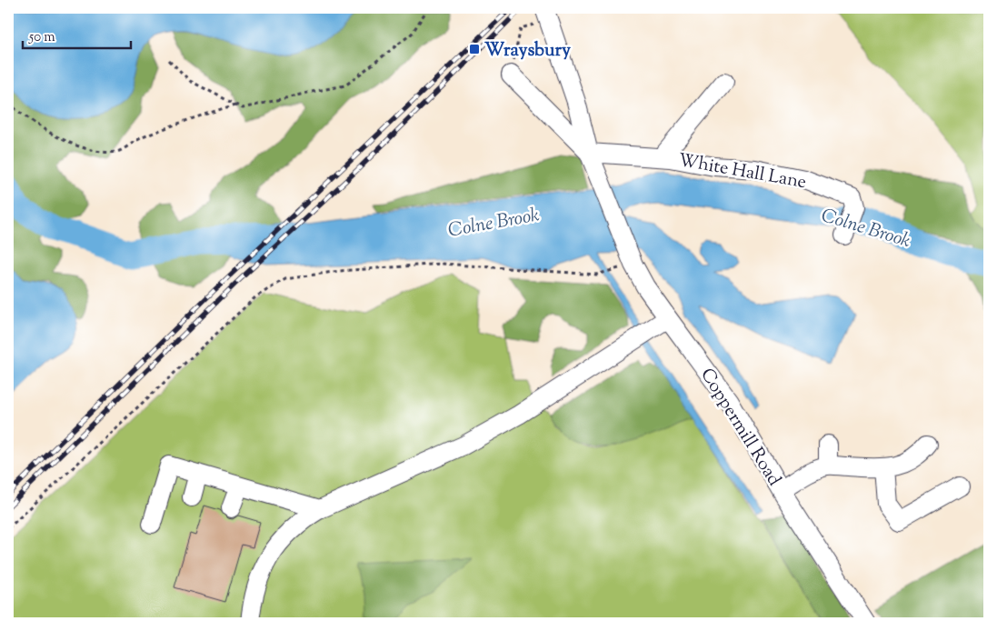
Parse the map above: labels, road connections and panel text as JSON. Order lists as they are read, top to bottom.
{
  "streets": {
    "street": ["White Hall Lane", "Coppermill Road"]
  },
  "crossings": [
    ["White Hall Lane", "Coppermill Road"]
  ],
  "water": ["Colne Brook"],
  "places": {
    "transit": ["Wraysbury"]
  },
  "scale_bar": "50 m"
}
